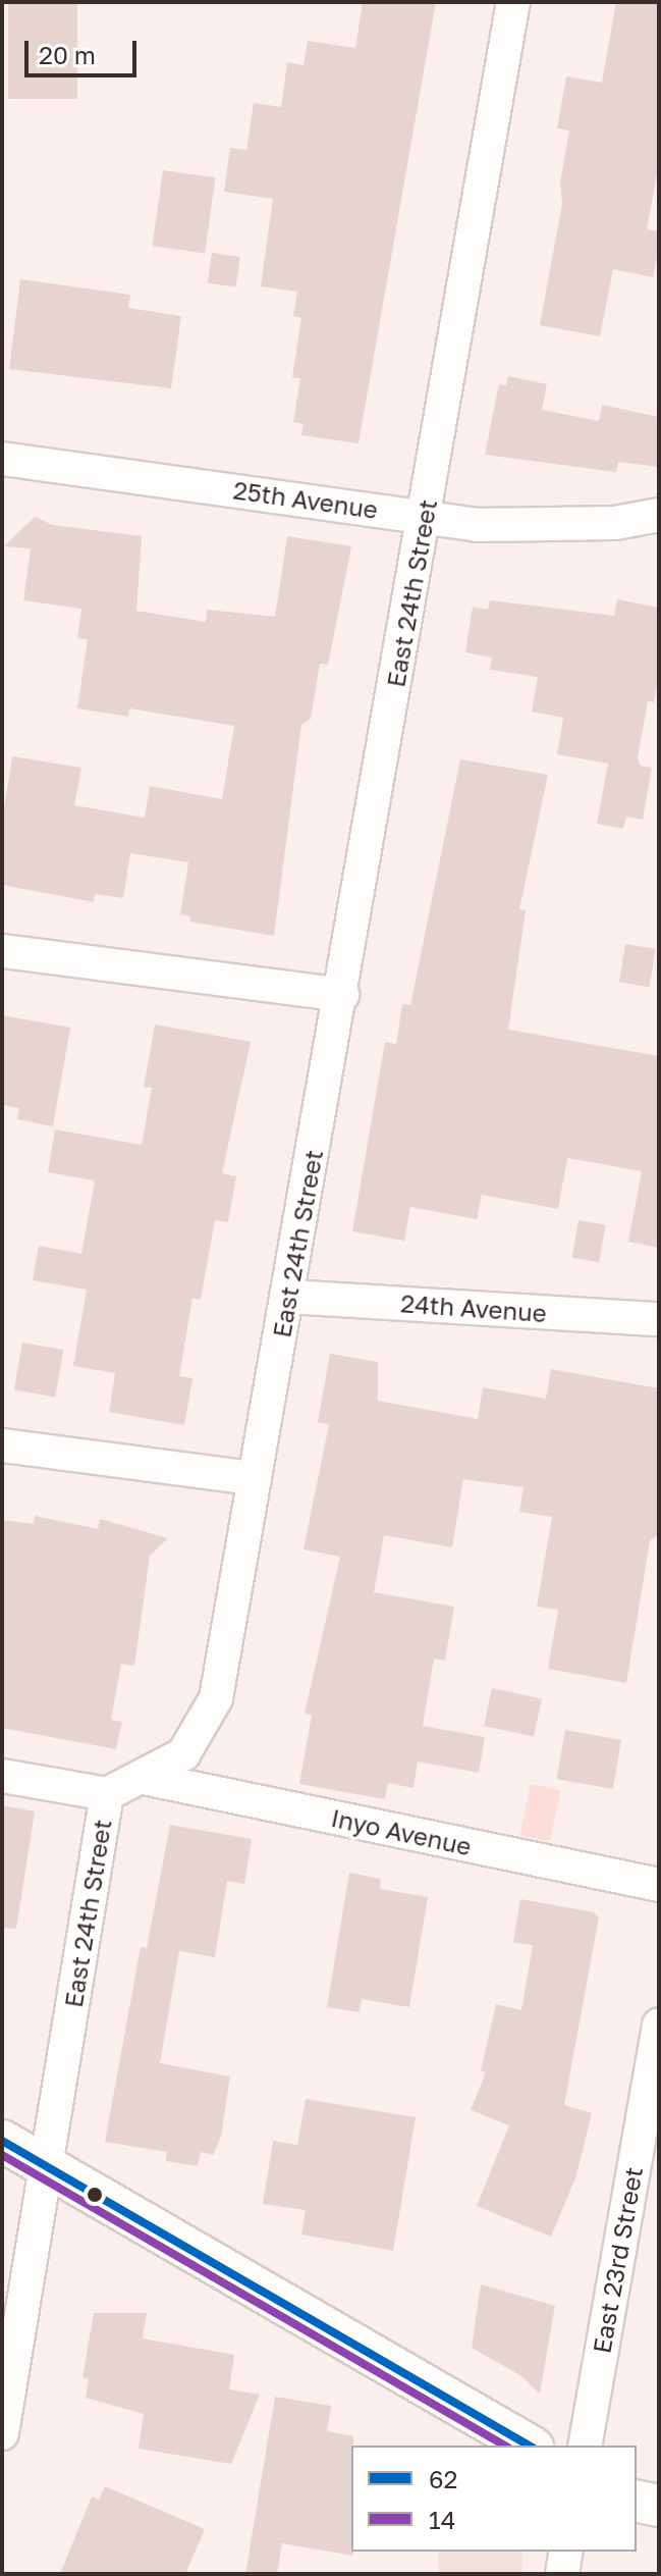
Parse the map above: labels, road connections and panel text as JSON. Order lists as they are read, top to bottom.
{
  "streets": {
    "street": [
      "25th Avenue",
      "East 24th Street",
      "24th Avenue",
      "Inyo Avenue",
      "East 23rd Street"
    ]
  },
  "crossings": [
    ["25th Avenue", "East 24th Street"],
    ["East 24th Street", "24th Avenue"],
    ["East 24th Street", "Inyo Avenue"]
  ],
  "lines": ["transit line 62", "transit line 14"],
  "legend": ["62", "14"],
  "scale_bar": "20 m"
}
